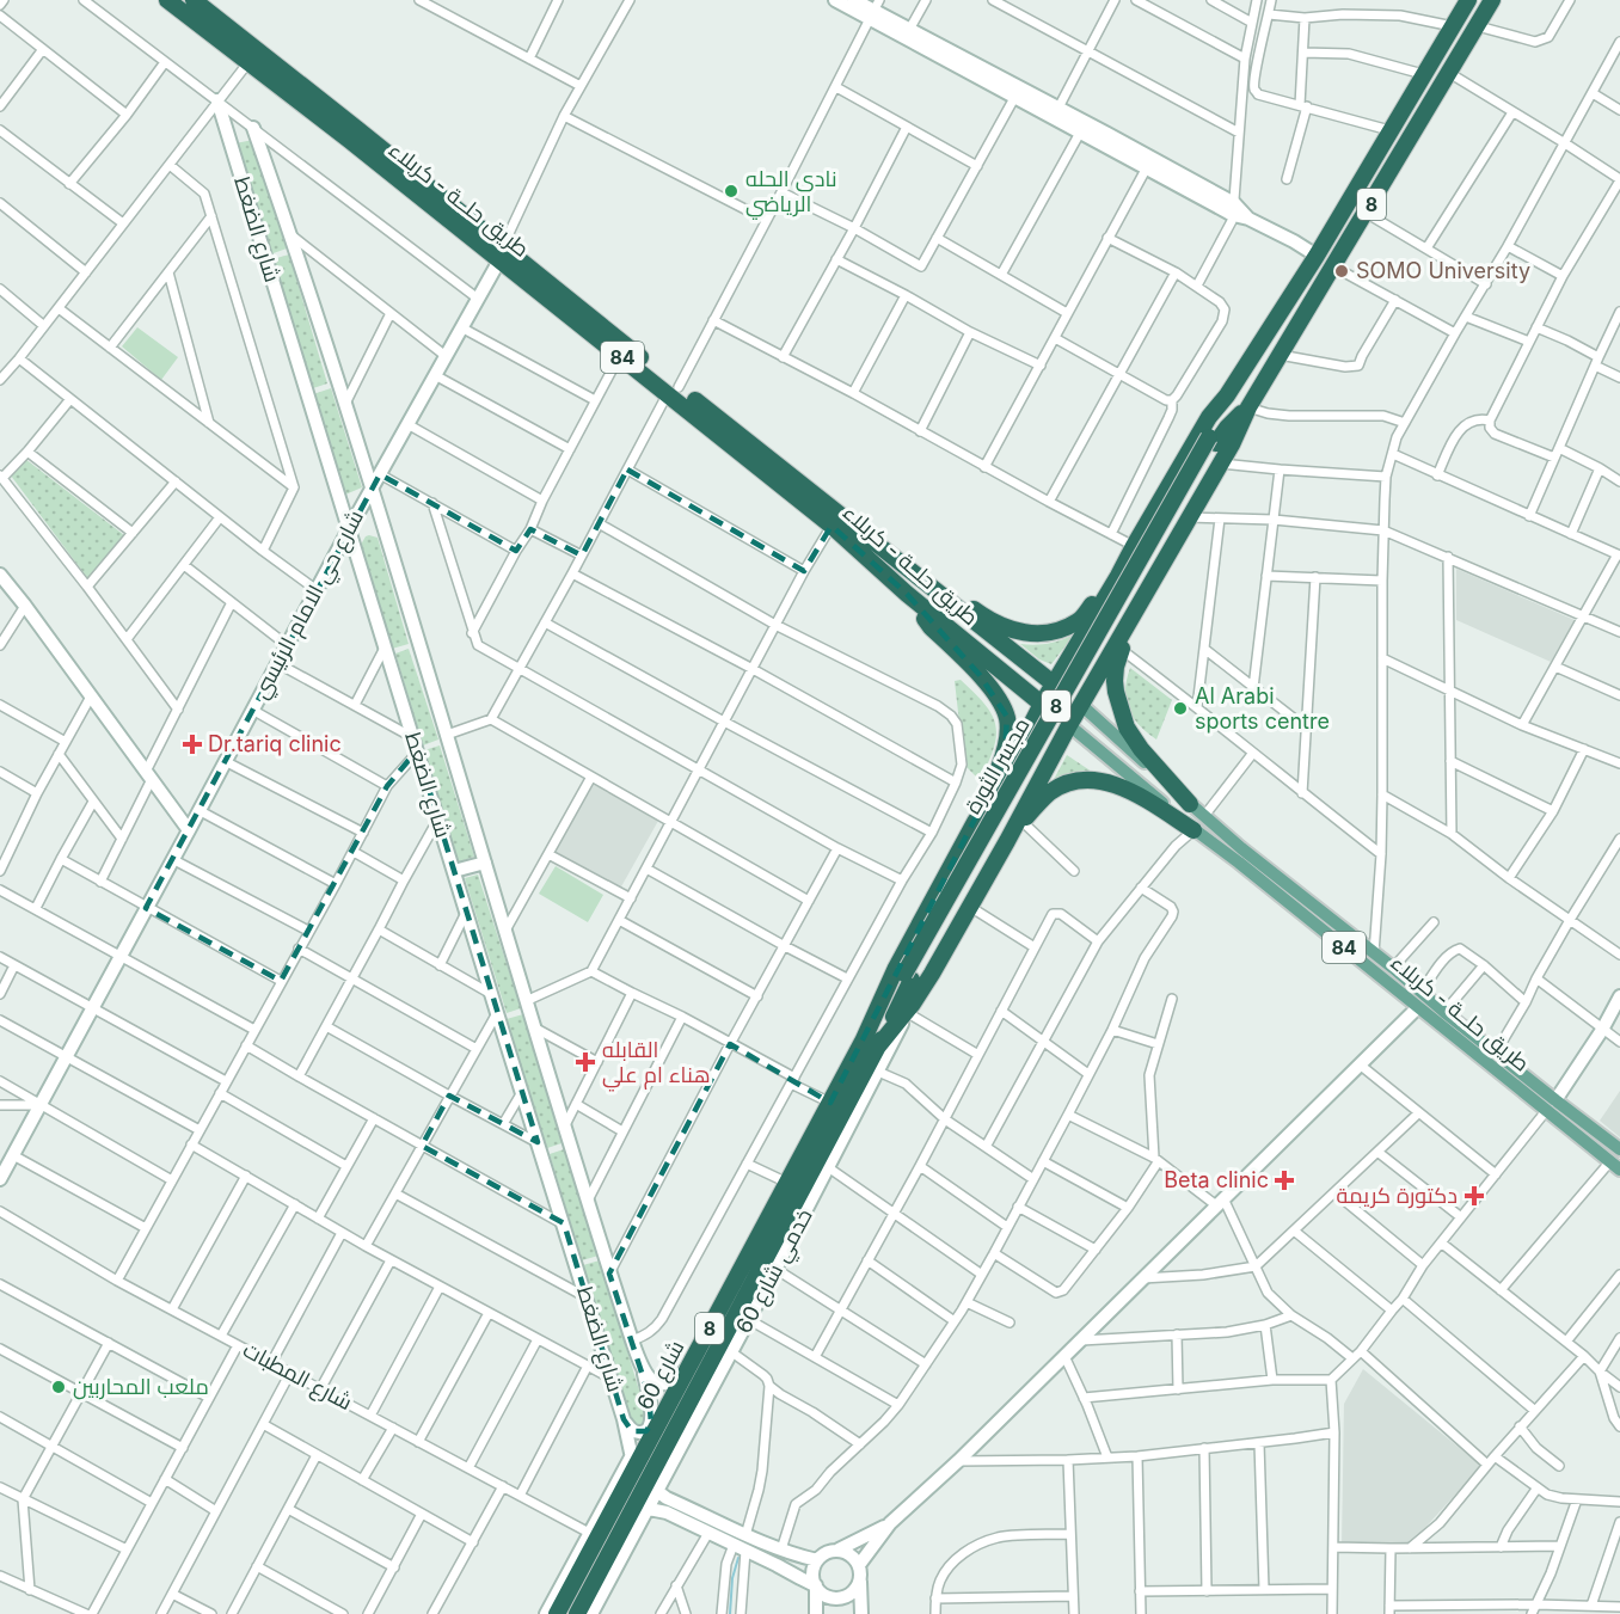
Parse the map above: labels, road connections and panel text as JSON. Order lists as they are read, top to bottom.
{
  "streets": {
    "highway": [
      "طريق حلــة - كربلاء",
      "8",
      "84",
      "مجسر الثورة",
      "شارع 60"
    ],
    "street": [
      "شارع الضغط",
      "شارع حي الامام الرئيسي",
      "خدمي شارع 60",
      "شارع المطبات"
    ]
  },
  "crossings": [
    ["طريق حلــة - كربلاء", "شارع حي الامام الرئيسي"],
    ["8", "مجسر الثورة"],
    ["شارع الضغط", "شارع حي الامام الرئيسي"],
    ["شارع الضغط", "شارع 60"],
    ["مجسر الثورة", "شارع 60"],
    ["خدمي شارع 60", "شارع 60"],
    ["شارع 60", "شارع المطبات"]
  ],
  "places": {
    "other": [
      "نادي الحله الرياضي",
      "SOMO University",
      "Al Arabi sports centre",
      "ملعب المحاربين"
    ],
    "health": [
      "Dr.tariq clinic",
      "القابله هناء ام علي",
      "Beta clinic",
      "دكتورة كريمة"
    ]
  }
}
